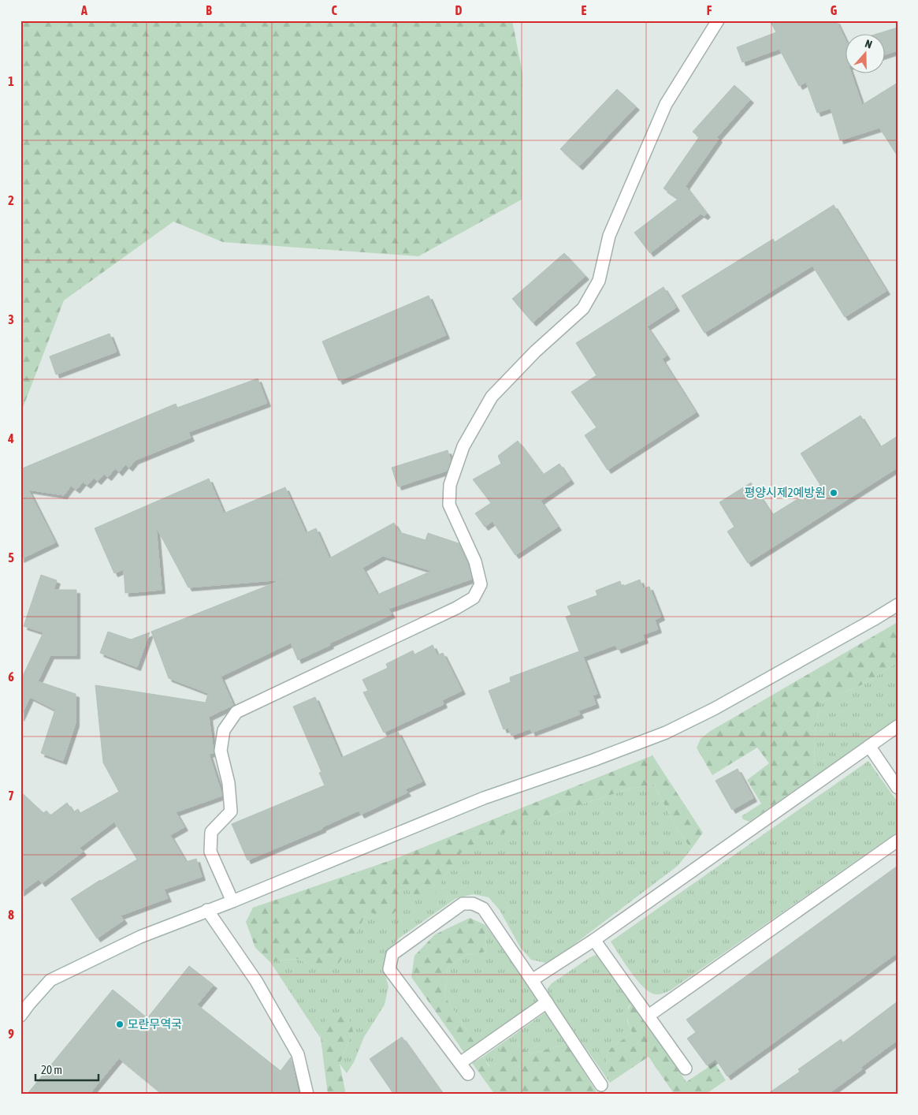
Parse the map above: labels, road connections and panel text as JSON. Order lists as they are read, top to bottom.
{
  "places": ["평양시제2예방원", "모란무역국"],
  "scale_bar": "20 m",
  "north": "top",
  "grid": {
    "columns": [
      "A",
      "B",
      "C",
      "D",
      "E",
      "F",
      "G"
    ],
    "rows": [
      "1",
      "2",
      "3",
      "4",
      "5",
      "6",
      "7",
      "8",
      "9"
    ]
  }
}
